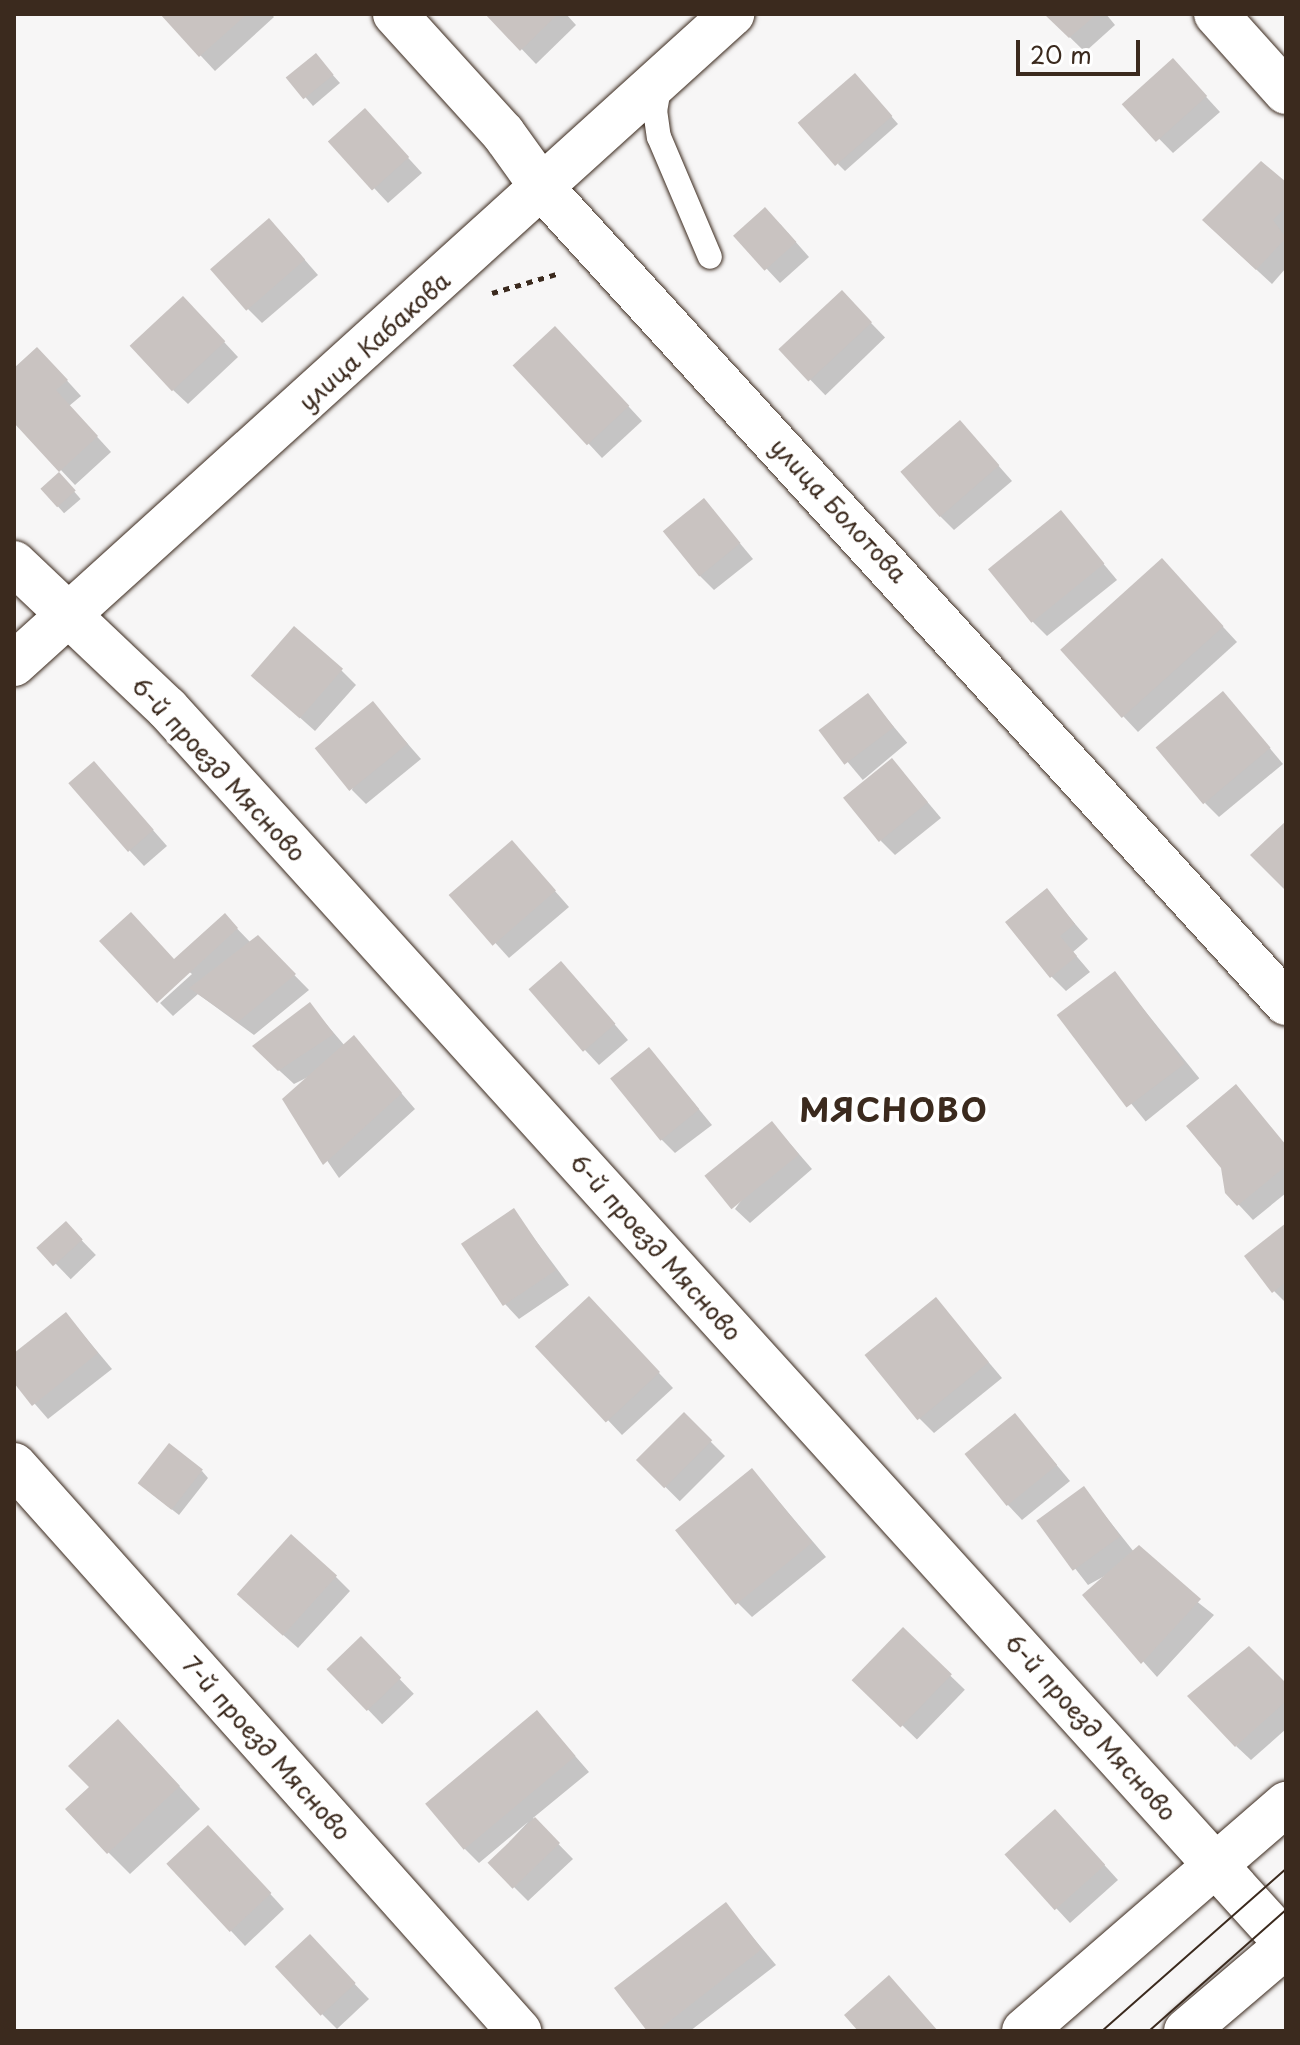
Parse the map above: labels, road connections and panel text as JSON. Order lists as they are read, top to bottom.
{
  "streets": {
    "street": [
      "улица Кабакова",
      "улица Болотова",
      "6-й проезд Мясново",
      "7-й проезд Мясново"
    ]
  },
  "crossings": [
    ["улица Кабакова", "улица Болотова"],
    ["улица Кабакова", "6-й проезд Мясново"]
  ],
  "districts": ["МЯСНОВО"],
  "scale_bar": "20 m"
}
